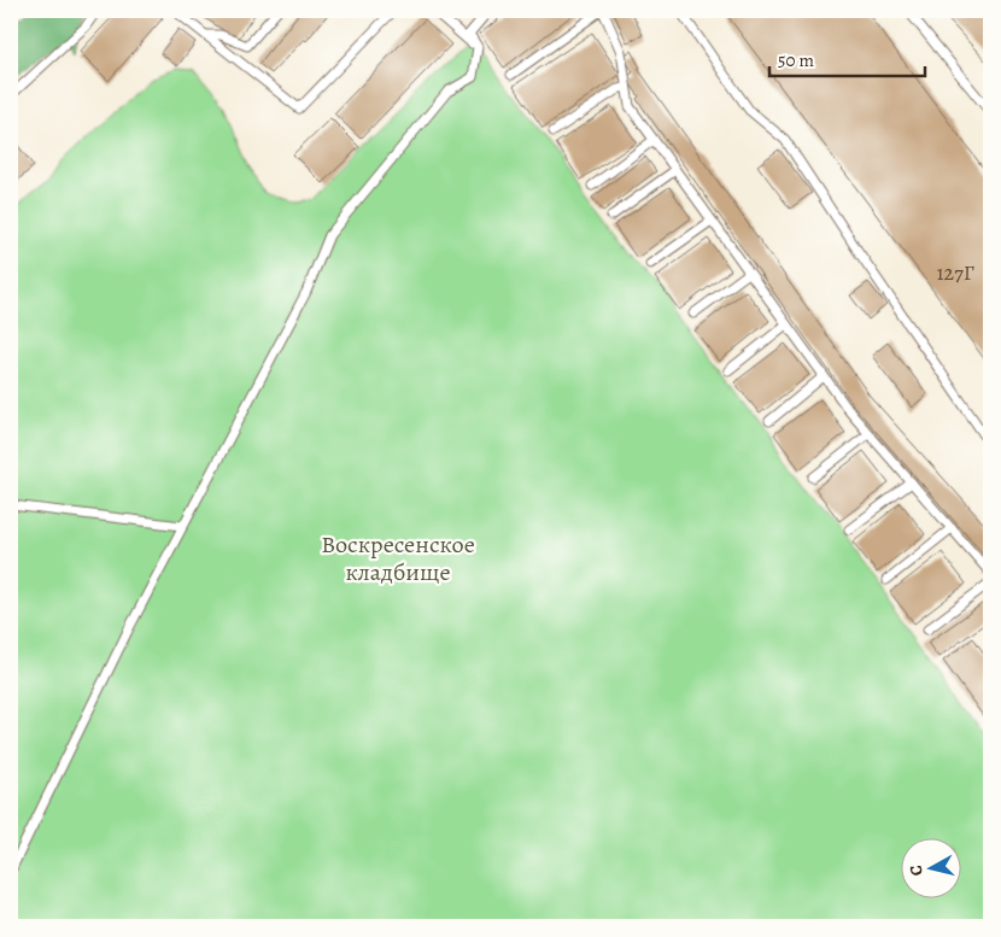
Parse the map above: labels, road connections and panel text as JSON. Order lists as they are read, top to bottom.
{
  "parks": ["Воскресенское кладбище"],
  "house_numbers": ["127Г"],
  "scale_bar": "50 m",
  "north": "left"
}
